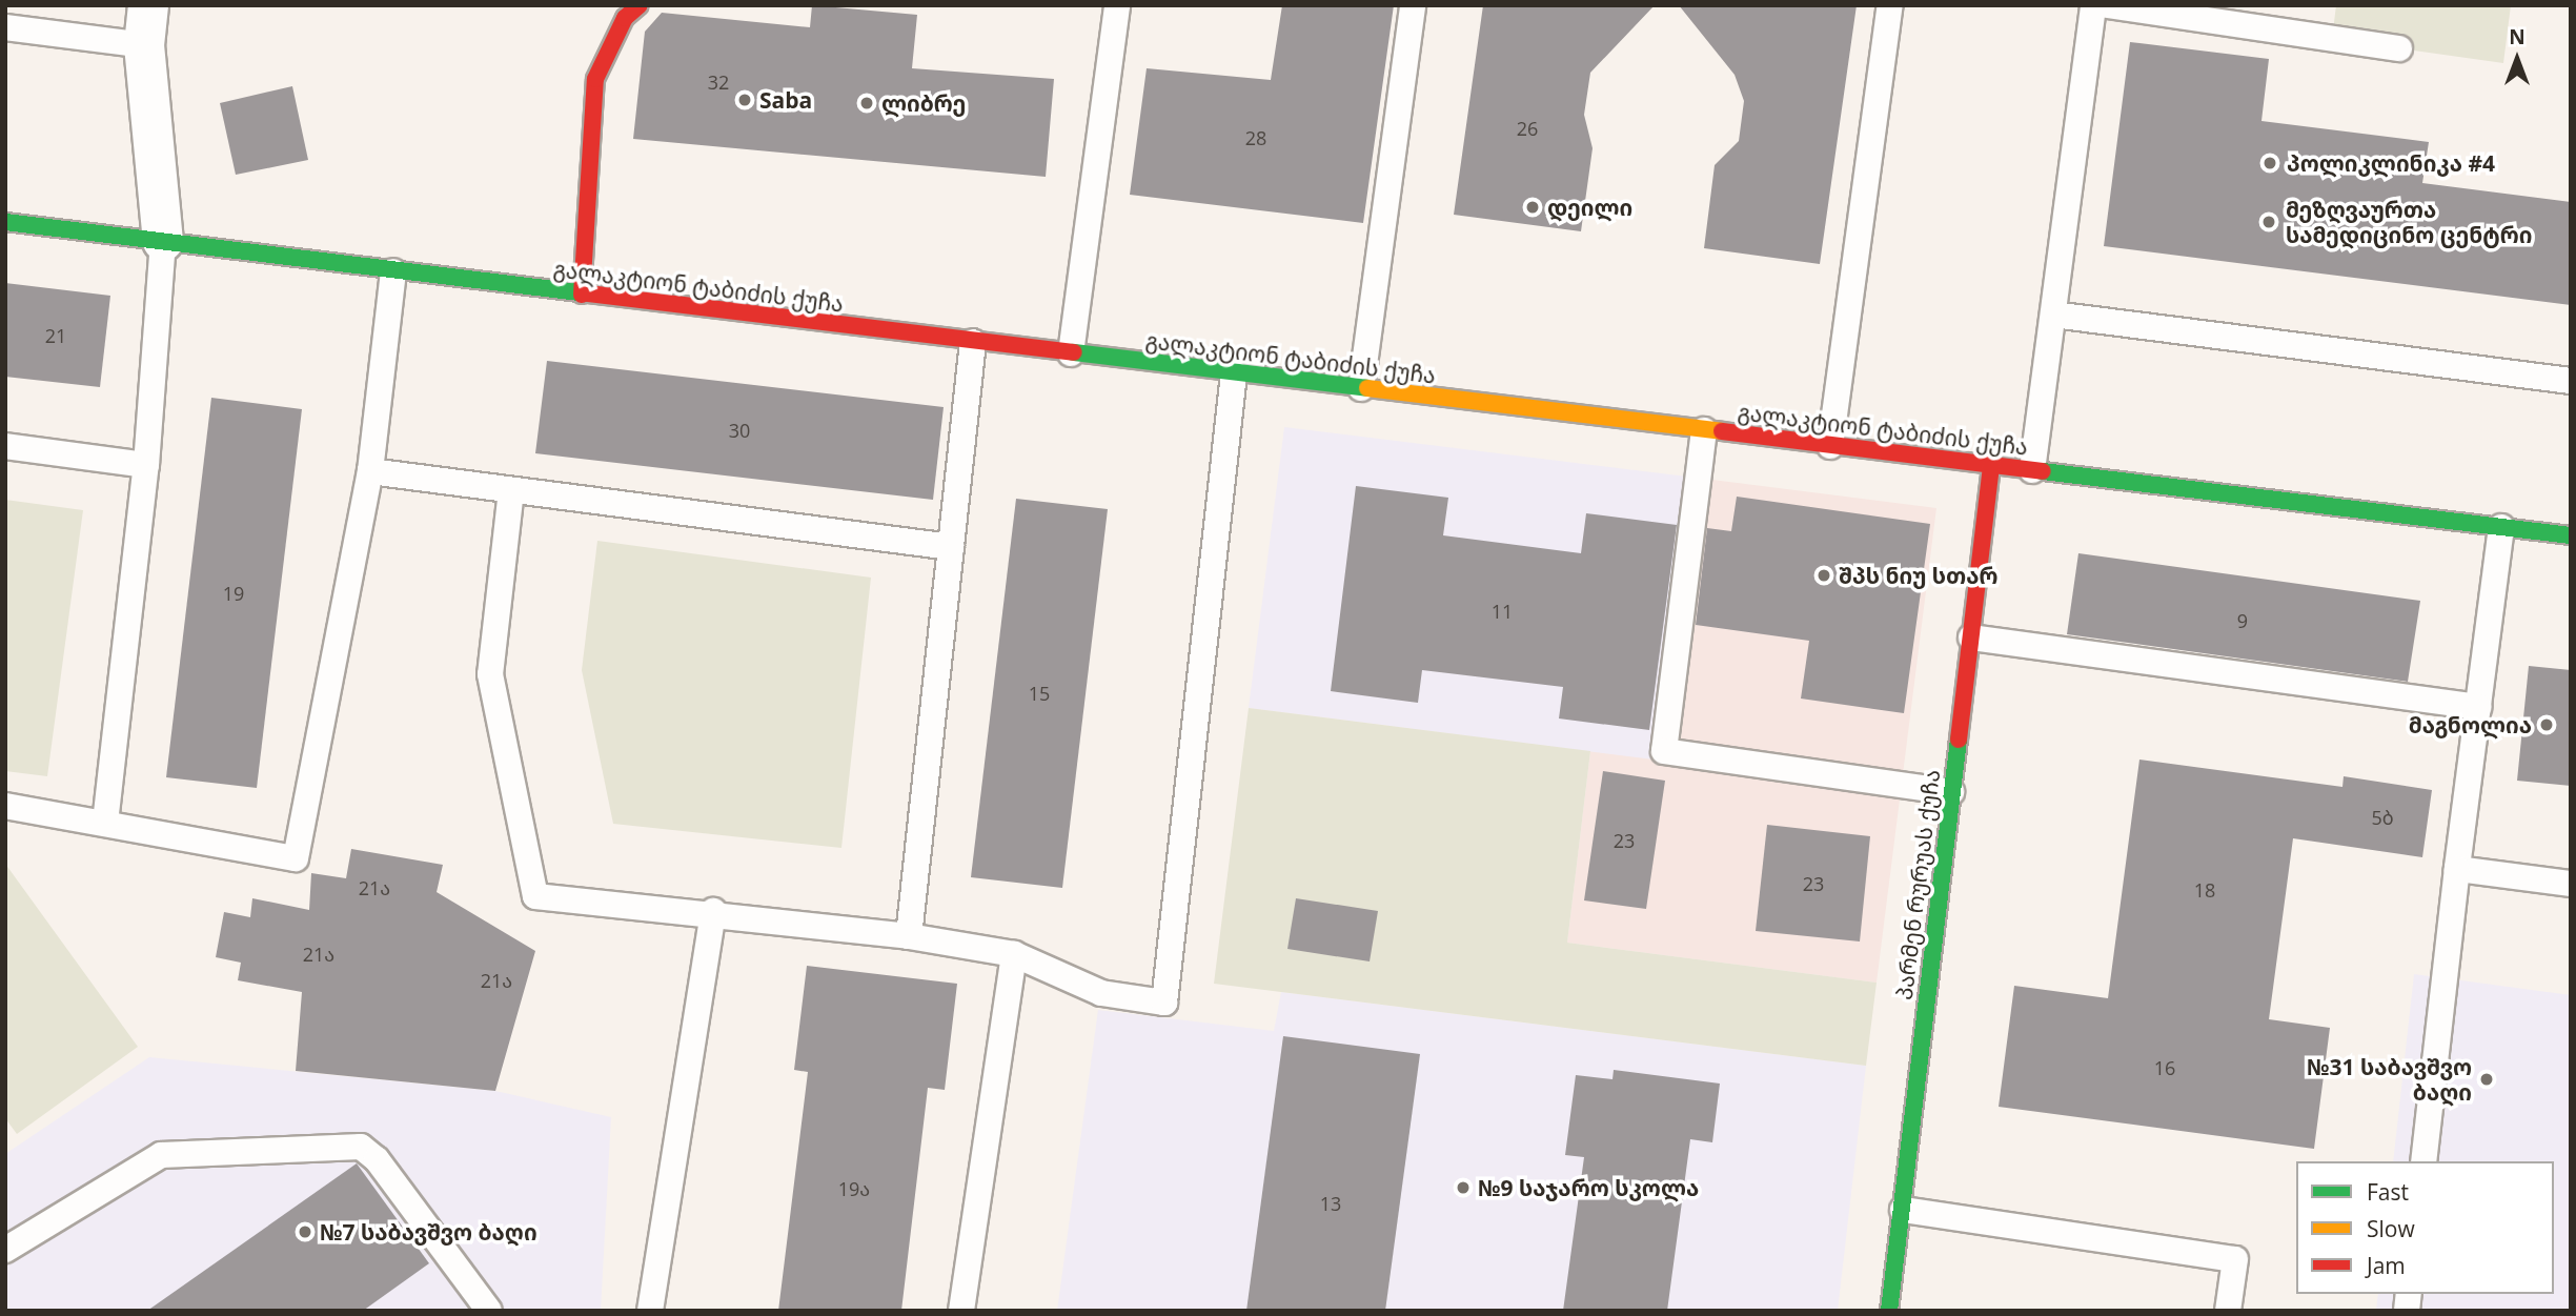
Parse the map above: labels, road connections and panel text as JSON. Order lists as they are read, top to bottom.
{
  "streets": {
    "street": ["გალაკტიონ ტაბიძის ქუჩა", "პარმენ რურუას ქუჩა"]
  },
  "crossings": [
    ["გალაკტიონ ტაბიძის ქუჩა", "პარმენ რურუას ქუჩა"]
  ],
  "places": [
    "Saba",
    "ლიბრე",
    "პოლიკლინიკა #4",
    "დეილი",
    "მეზღვაურთა სამედიცინო ცენტრი",
    "შპს ნიუ სთარ",
    "მაგნოლია",
    "№31 საბავშვო ბაღი",
    "№9 საჯარო სკოლა",
    "№7 საბავშვო ბაღი"
  ],
  "house_numbers": [
    "32",
    "26",
    "28",
    "21",
    "30",
    "19",
    "11",
    "9",
    "15",
    "5ბ",
    "23",
    "23",
    "21ა",
    "18",
    "21ა",
    "21ა",
    "16",
    "19ა",
    "13"
  ],
  "legend": ["Fast", "Slow", "Jam"],
  "north": "top"
}
